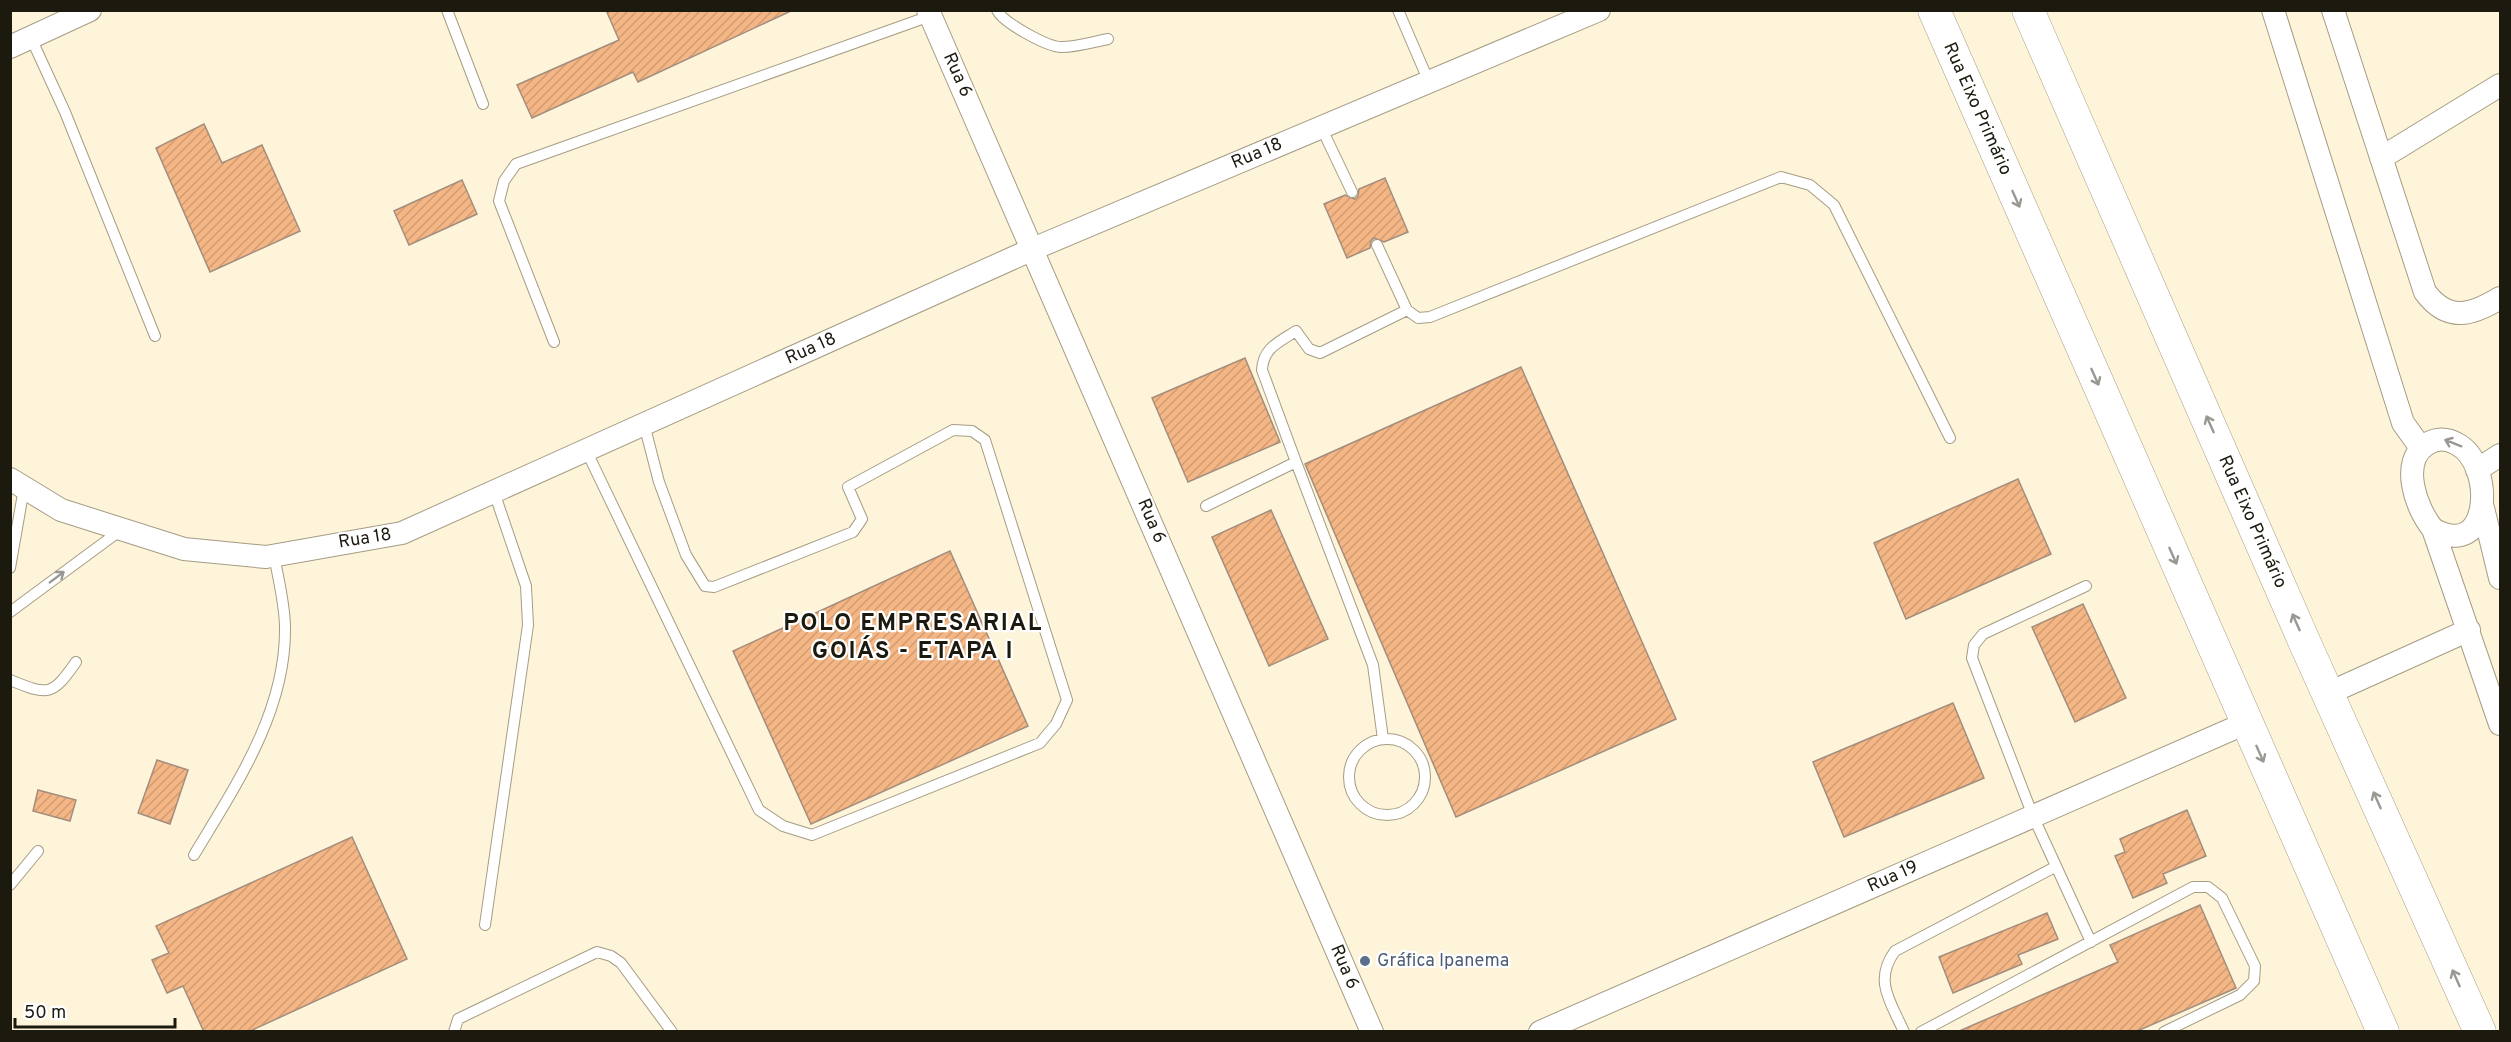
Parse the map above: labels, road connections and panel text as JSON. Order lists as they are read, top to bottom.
{
  "streets": {
    "street": [
      "Rua 6",
      "Rua Eixo Primário",
      "Rua 18",
      "Rua 19"
    ]
  },
  "crossings": [
    ["Rua 6", "Rua 18"],
    ["Rua Eixo Primário", "Rua 19"]
  ],
  "districts": ["POLO EMPRESARIAL GOIÁS - ETAPA I"],
  "places": ["Gráfica Ipanema"],
  "scale_bar": "50 m"
}
